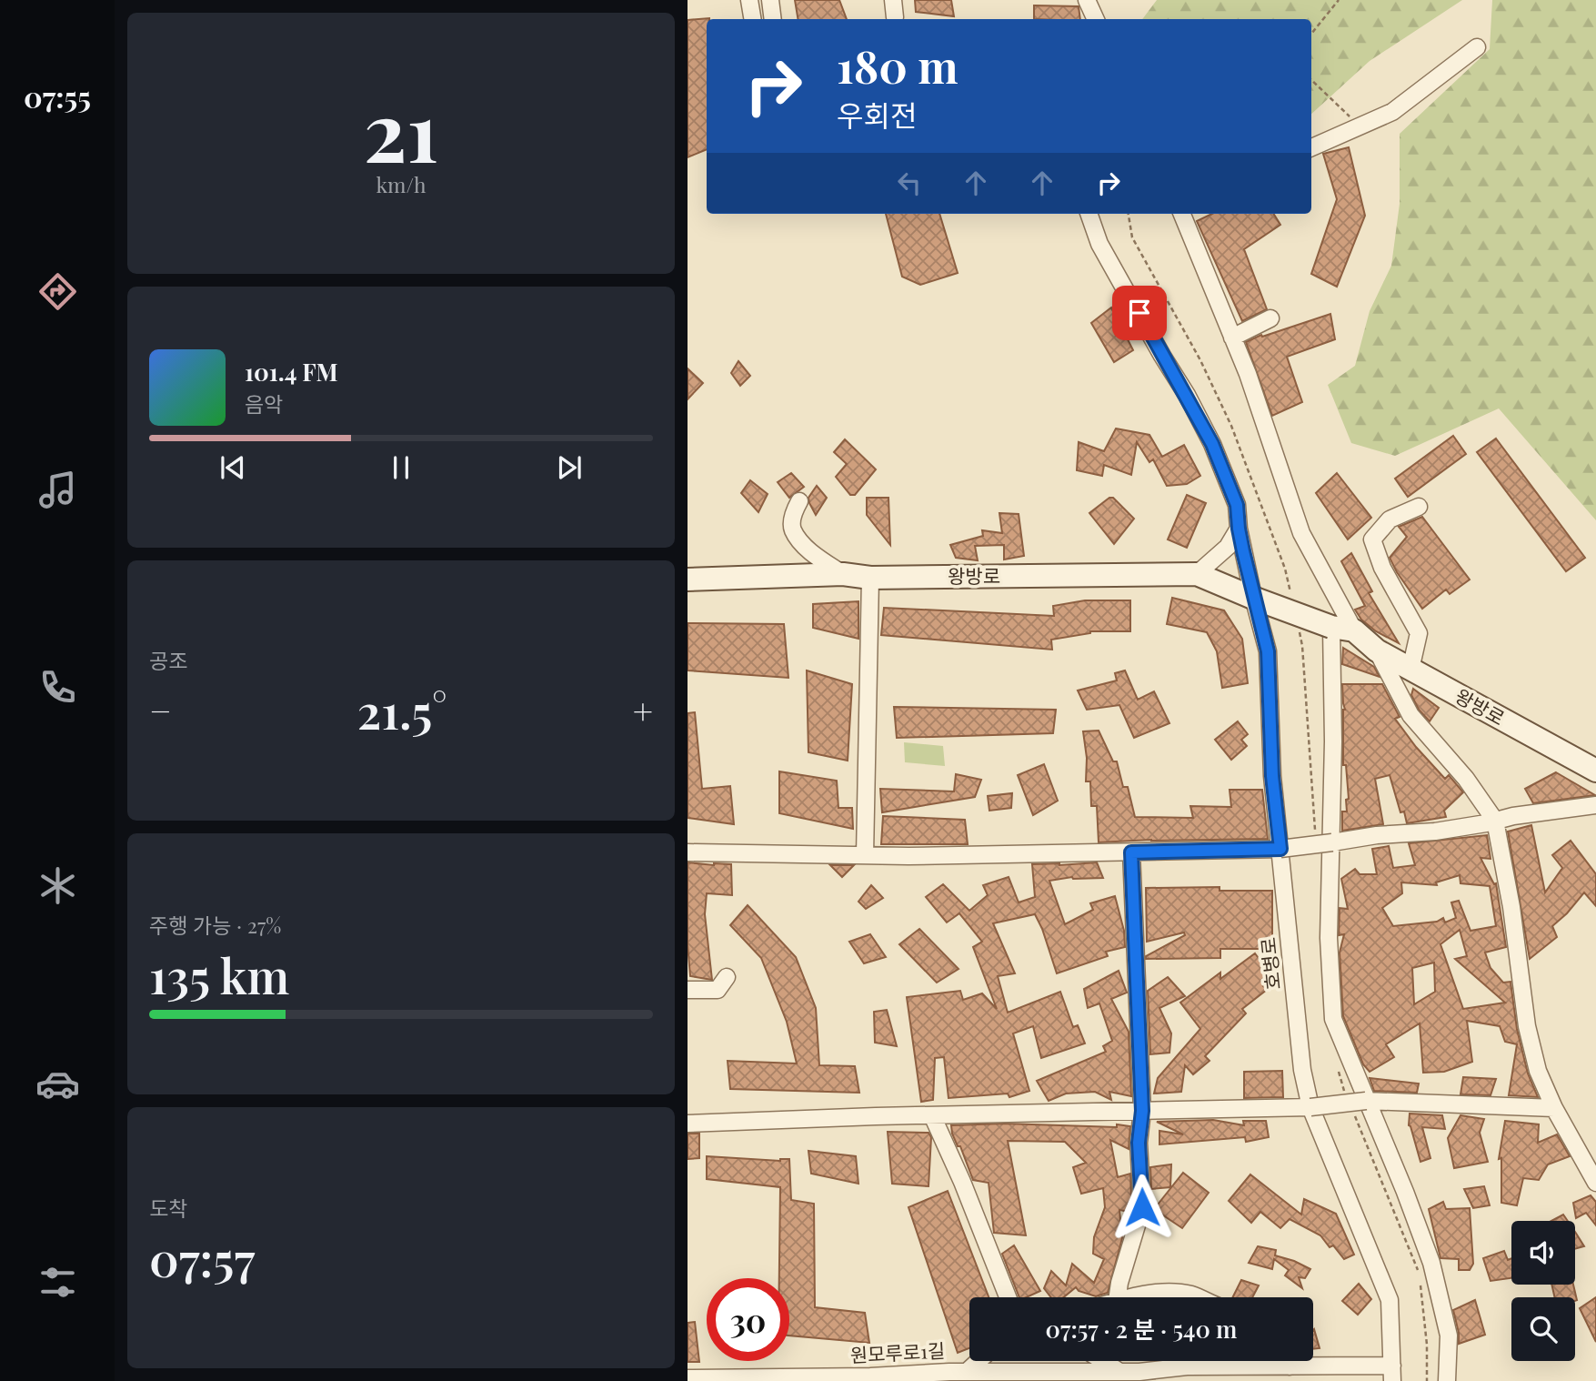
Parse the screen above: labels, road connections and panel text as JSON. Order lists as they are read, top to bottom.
{
  "streets": {
    "main road": ["왕방로"],
    "street": ["호병로", "원모루로1길"]
  },
  "crossings": [
    ["왕방로", "호병로"],
    ["호병로", "원모루로1길"]
  ],
  "page": {
    "tabs": "07:55",
    "tile": [
      ["21", "km/h"],
      "공조",
      ["주행 가능 · 27%", "135 km"],
      ["도착", "07:57"]
    ],
    "turn": ["180 m", "우회전"],
    "song": ["101.4 FM", "음악"],
    "heat": ["−", "21.5°", "+"],
    "limit": "30",
    "trip": "07:57 · 2 분 · 540 m"
  }
}
